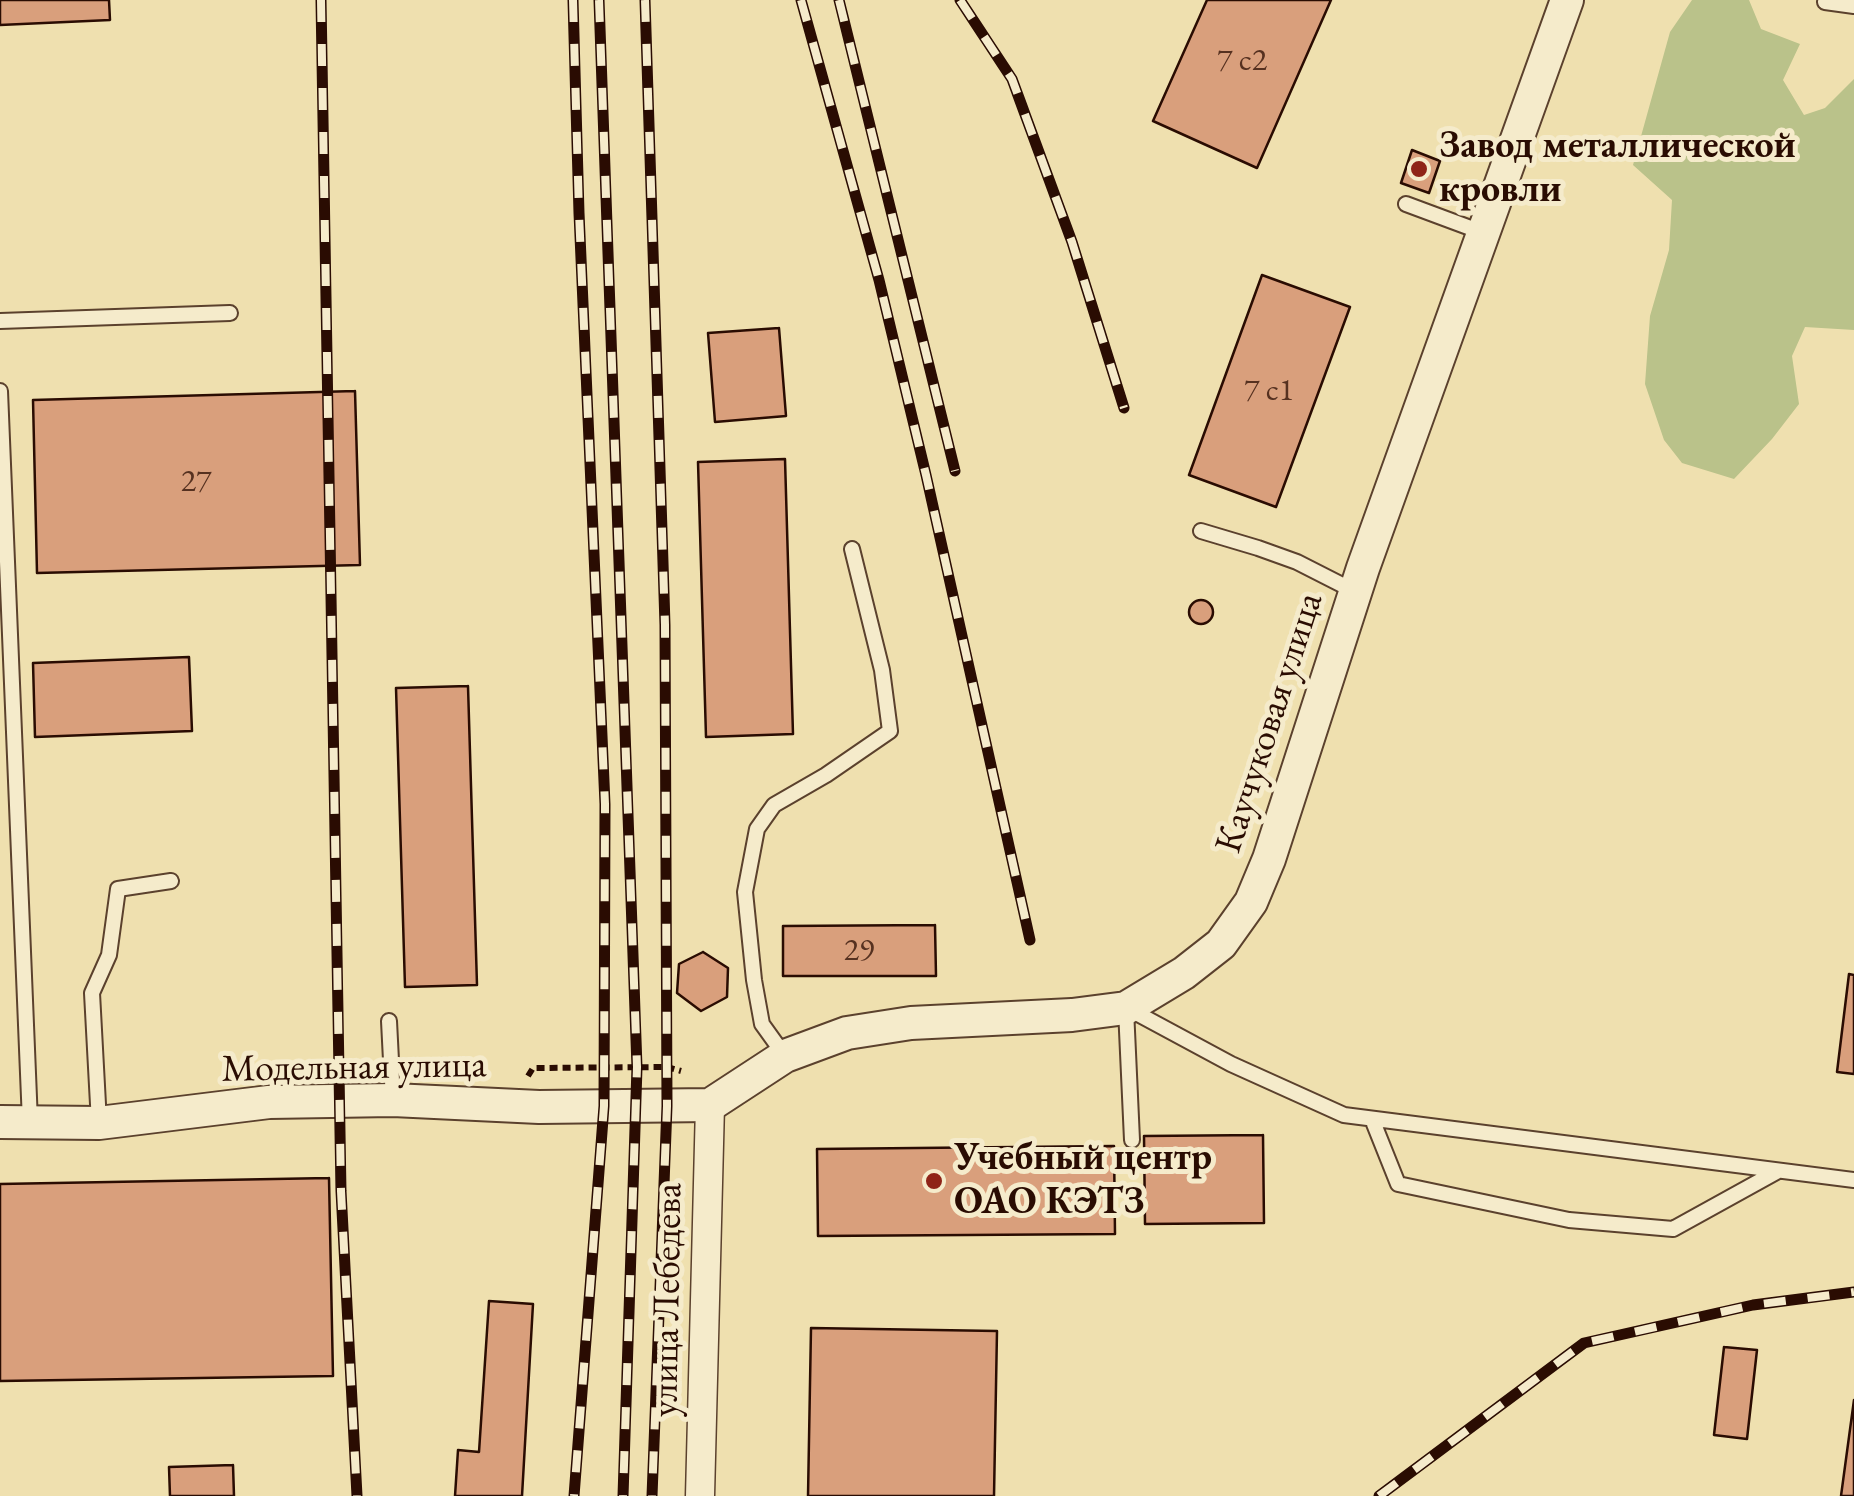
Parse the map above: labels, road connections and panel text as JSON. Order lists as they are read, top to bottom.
{
  "streets": {
    "street": ["Каучуковая улица", "Модельная улица", "улица Лебедева"]
  },
  "crossings": [
    ["Каучуковая улица", "Модельная улица"],
    ["Каучуковая улица", "улица Лебедева"],
    ["Модельная улица", "улица Лебедева"]
  ],
  "places": ["Завод металлической кровли", "Учебный центр ОАО КЭТЗ"],
  "house_numbers": [
    "7 с2",
    "7 с1",
    "27",
    "29"
  ]
}
